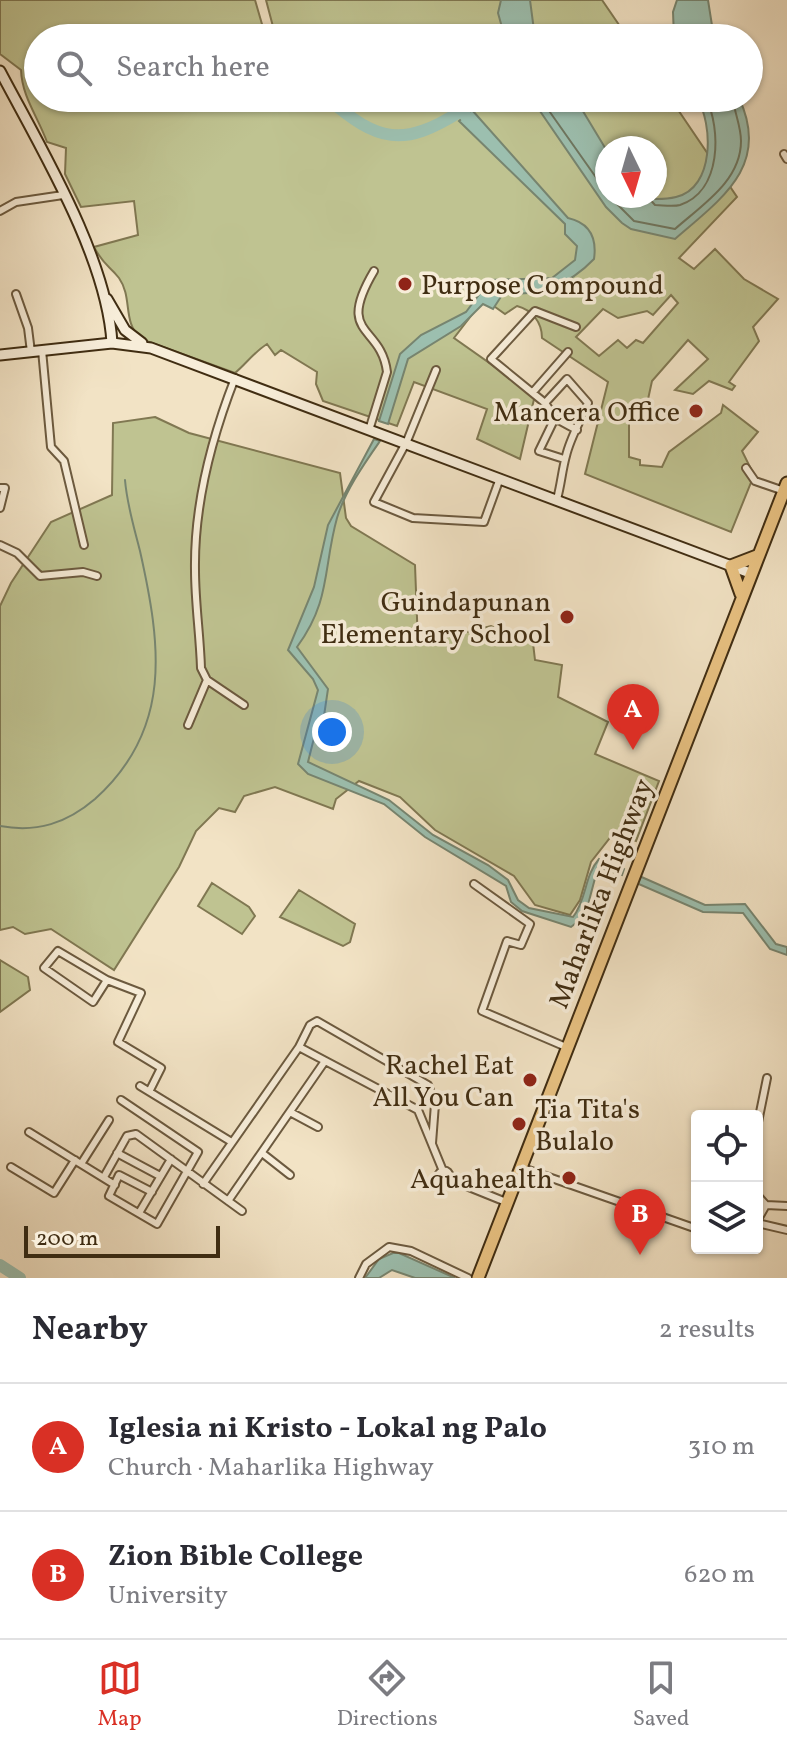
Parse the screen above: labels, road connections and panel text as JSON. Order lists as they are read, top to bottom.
{
  "streets": {
    "highway": ["Maharlika Highway"]
  },
  "places": [
    "Purpose Compound",
    "Mancera Office",
    "Guindapunan Elementary School",
    "Rachel Eat All You Can",
    "Tia Tita's Bulalo",
    "Aquahealth"
  ],
  "scale_bar": "200 m",
  "north": "bottom",
  "page": {
    "search": "Search here",
    "pins": ["A", "B"],
    "scale": "200 m",
    "heading": ["Nearby", "2 results"],
    "list": [
      {
        "mark": "A",
        "name": "Iglesia ni Kristo - Lokal ng Palo",
        "note": "Church · Maharlika Highway",
        "value": "310 m"
      },
      {
        "mark": "B",
        "name": "Zion Bible College",
        "note": "University",
        "value": "620 m"
      }
    ],
    "nav": ["Map", "Directions", "Saved"]
  }
}
